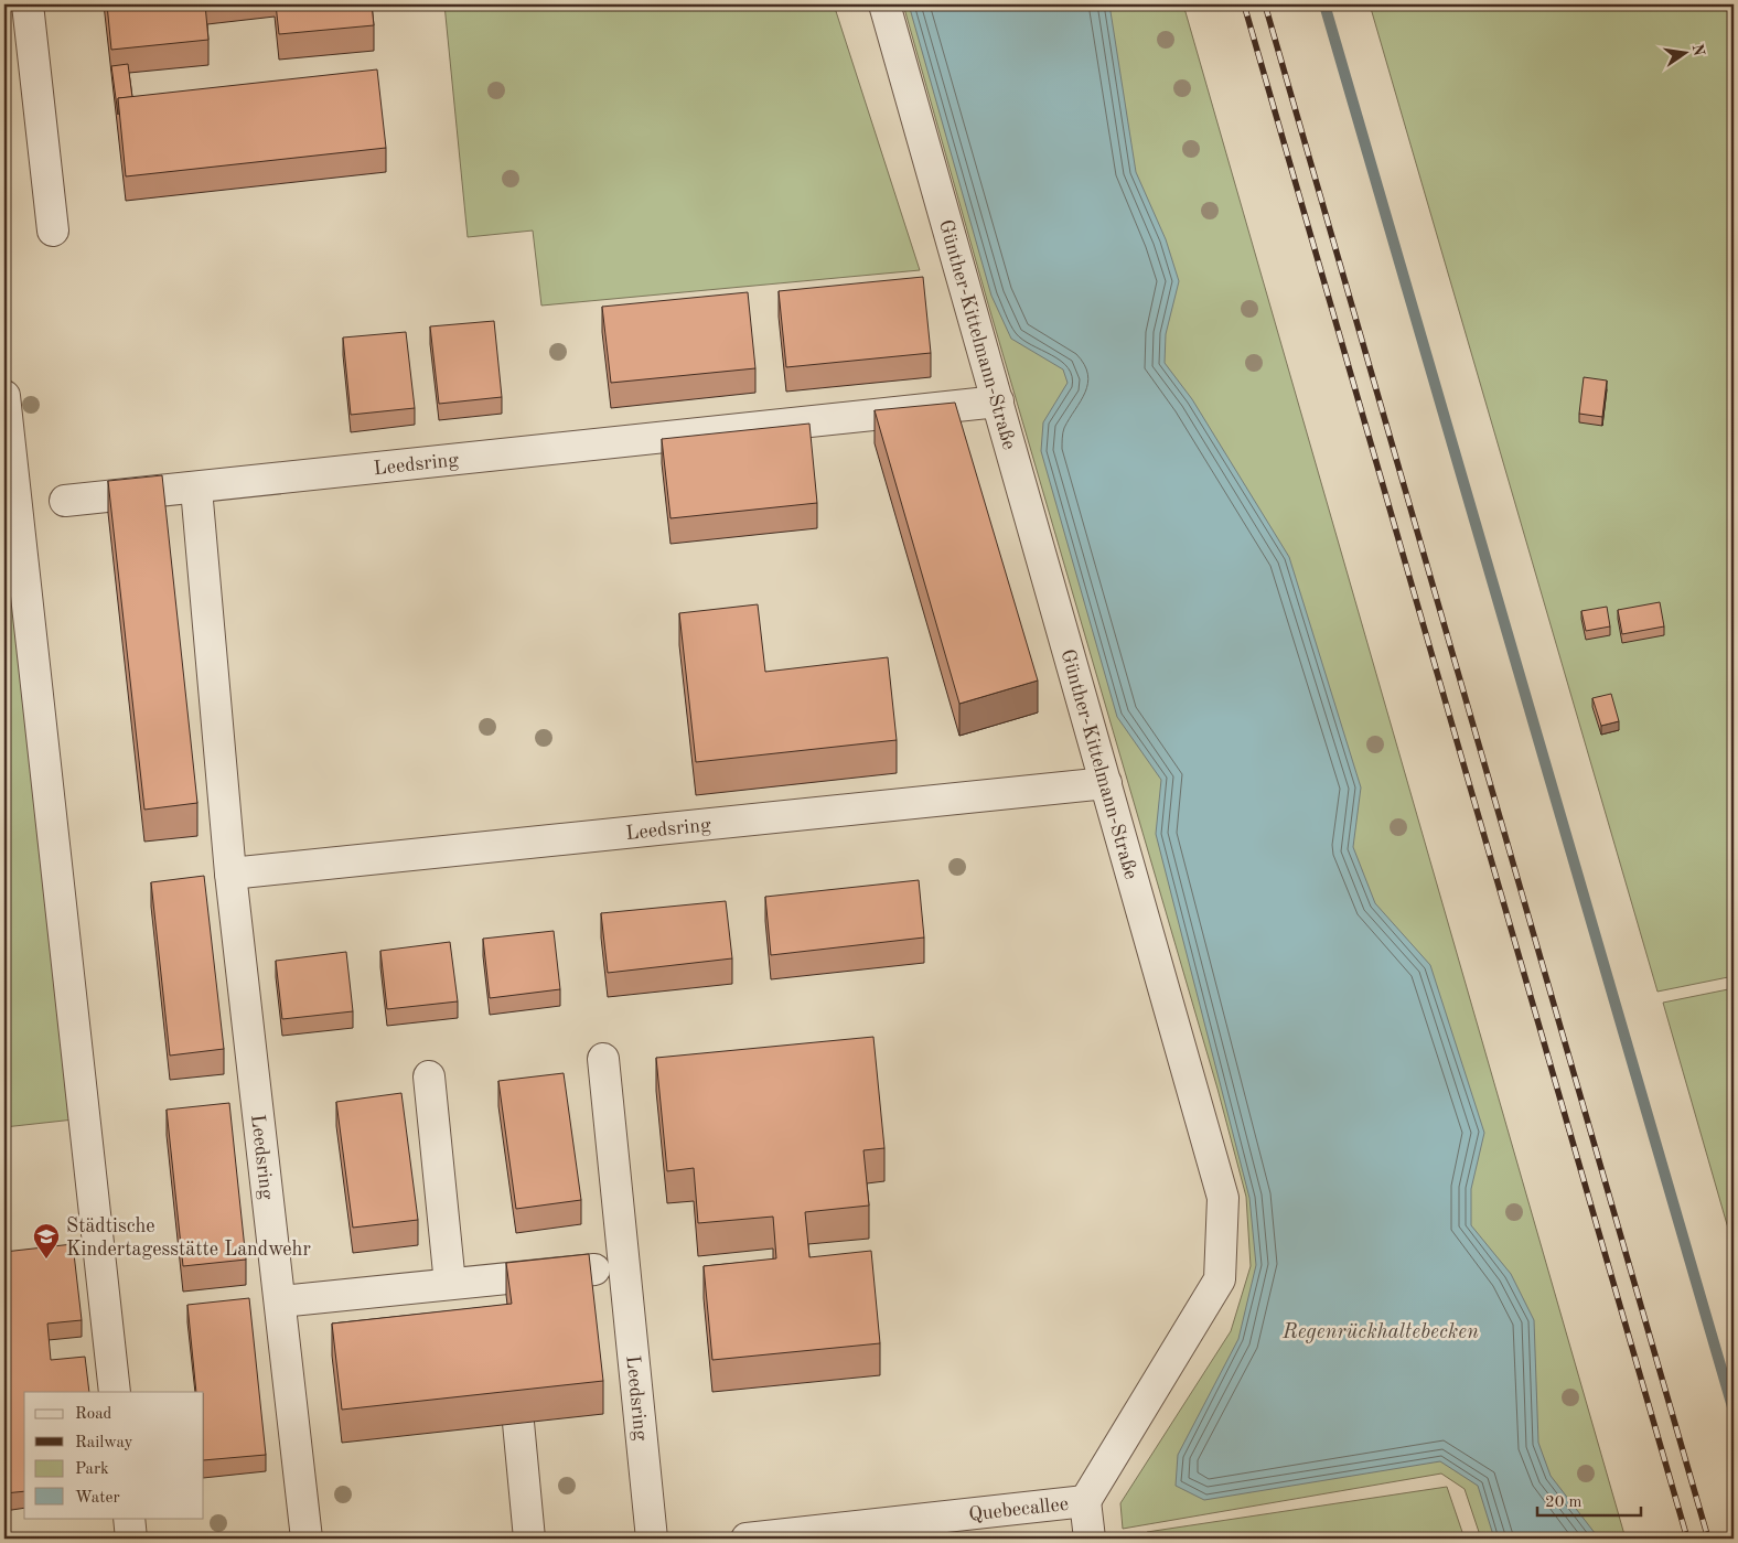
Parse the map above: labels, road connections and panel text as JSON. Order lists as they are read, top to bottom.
{
  "streets": {
    "street": ["Günther-Kittelmann-Straße", "Leedsring", "Quebecallee"]
  },
  "crossings": [
    ["Günther-Kittelmann-Straße", "Leedsring"],
    ["Günther-Kittelmann-Straße", "Quebecallee"]
  ],
  "water": ["Regenrückhaltebecken"],
  "places": {
    "school or university": ["Städtische Kindertagesstätte Landwehr"]
  },
  "legend": [
    "Road",
    "Railway",
    "Park",
    "Water"
  ],
  "scale_bar": "20 m",
  "north": "right"
}
